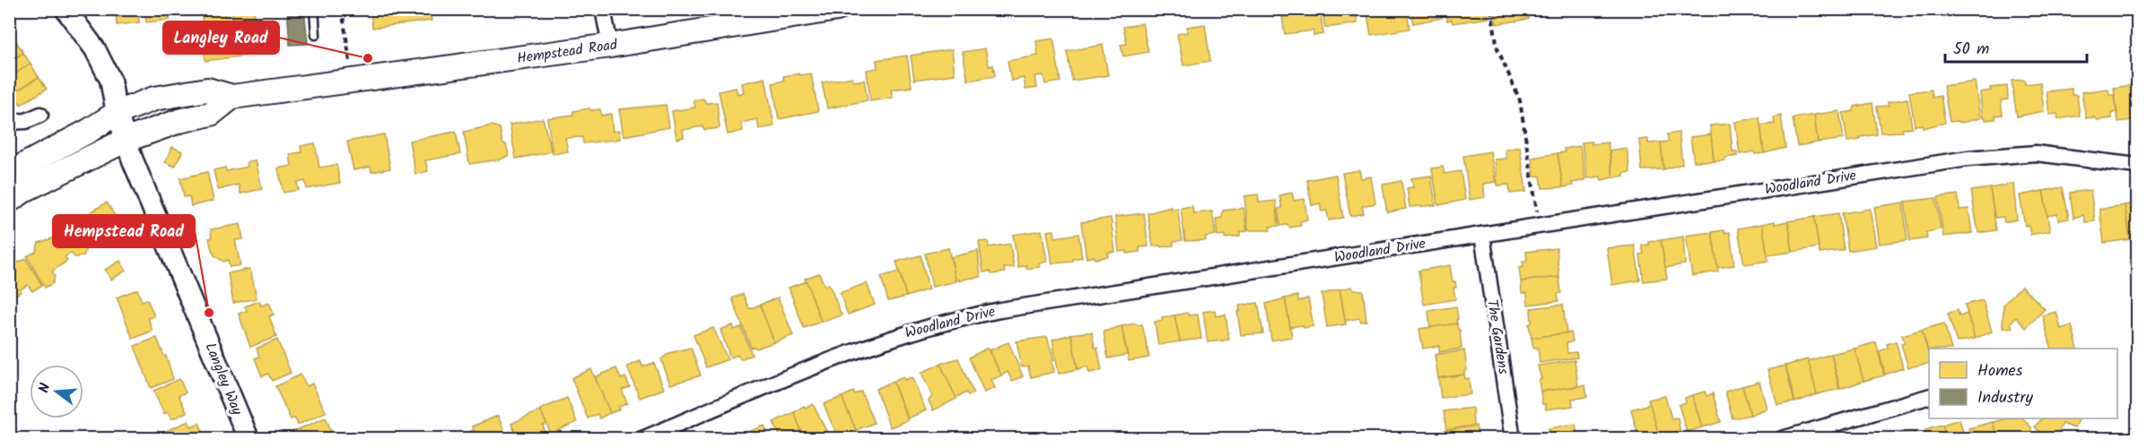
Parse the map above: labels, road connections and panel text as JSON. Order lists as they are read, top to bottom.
{
  "streets": {
    "main road": ["Hempstead Road"],
    "street": ["Woodland Drive", "The Gardens", "Langley Way"]
  },
  "crossings": [
    ["Hempstead Road", "Langley Way"],
    ["Woodland Drive", "The Gardens"]
  ],
  "places": ["Langley Road", "Hempstead Road"],
  "legend": ["Homes", "Industry"],
  "scale_bar": "50 m",
  "north": "left"
}
